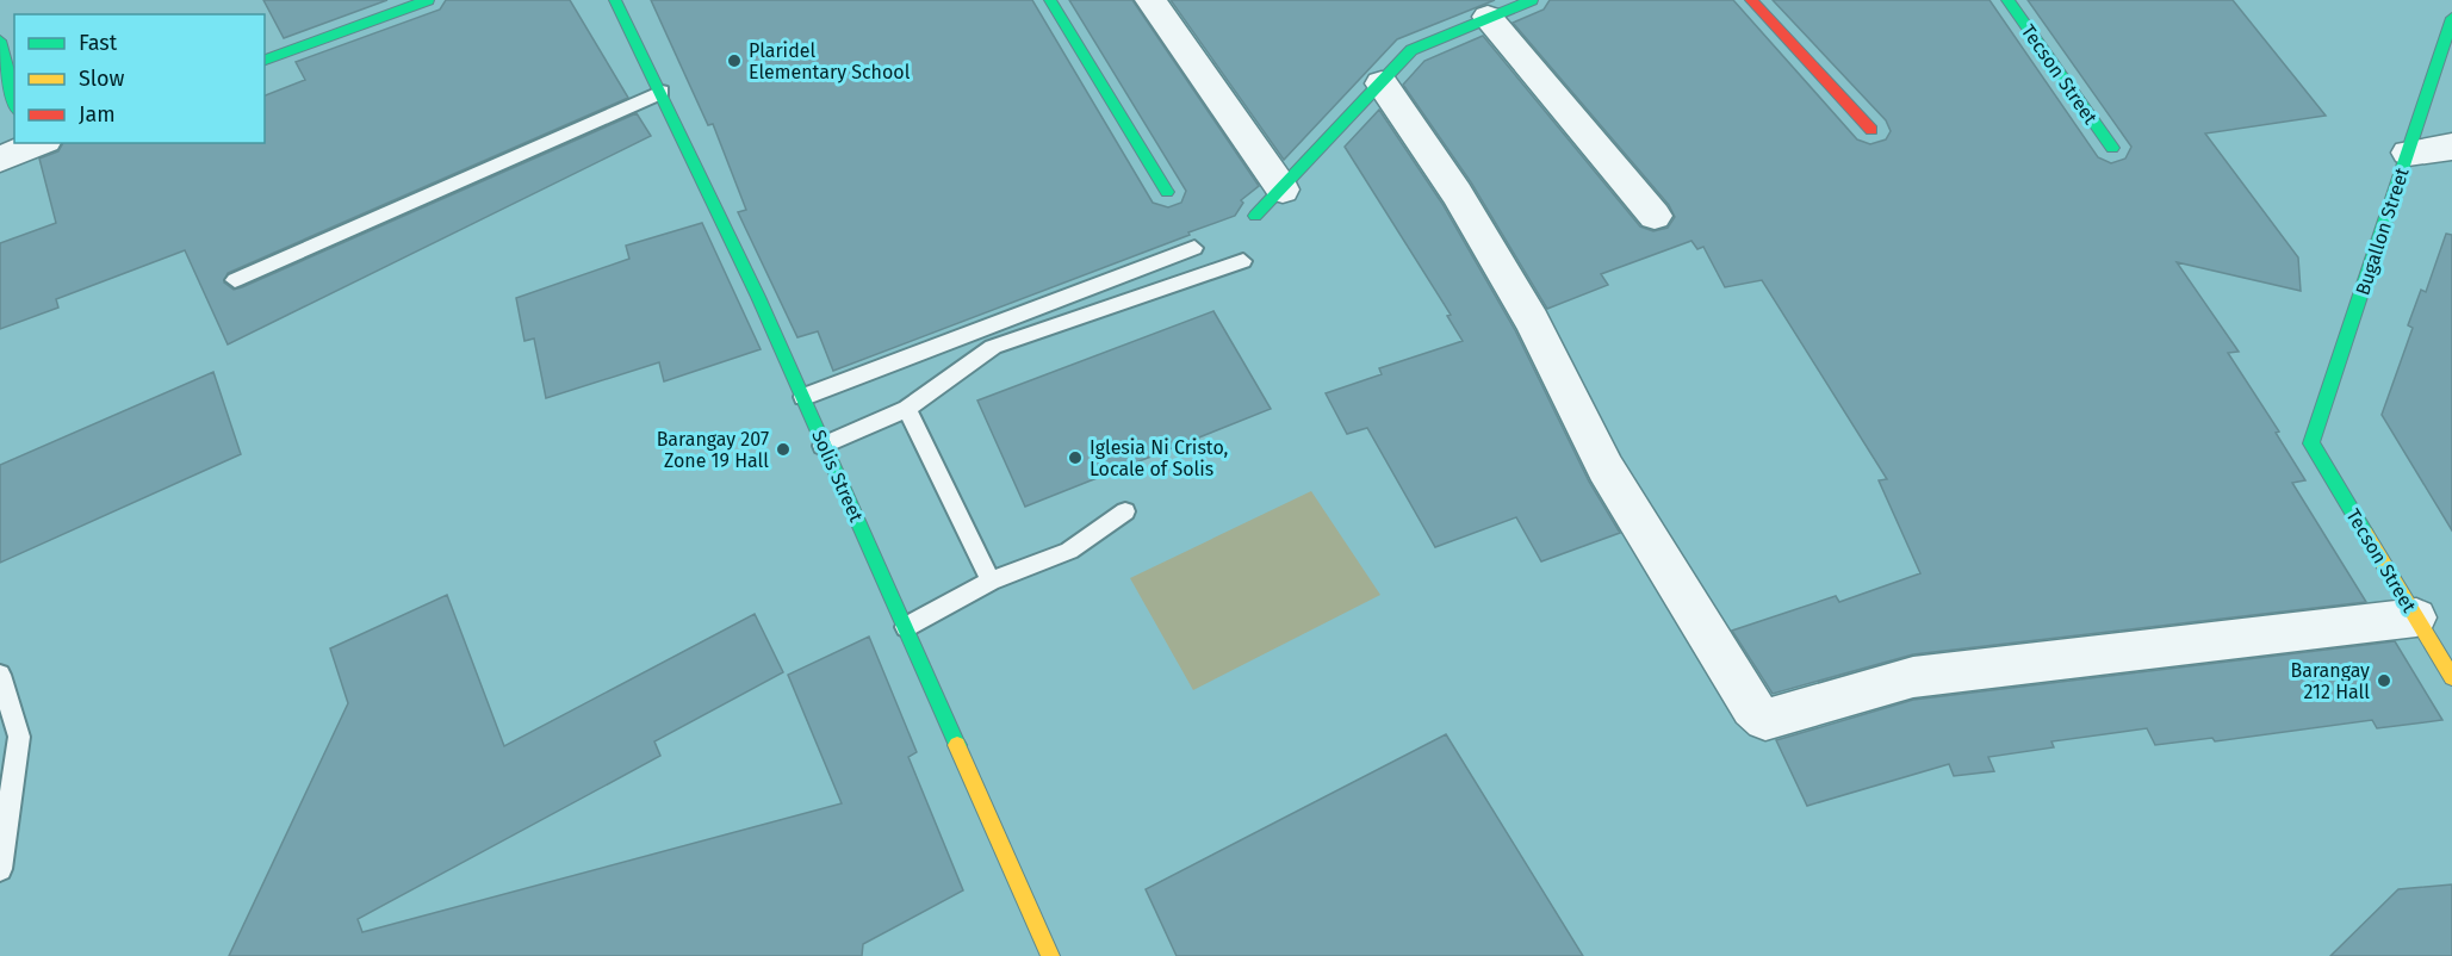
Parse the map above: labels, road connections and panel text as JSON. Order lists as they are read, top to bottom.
{
  "streets": {
    "street": ["Tecson Street", "Bugallon Street", "Solis Street"]
  },
  "crossings": [
    ["Tecson Street", "Bugallon Street"]
  ],
  "places": [
    "Plaridel Elementary School",
    "Barangay 207 Zone 19 Hall",
    "Iglesia Ni Cristo, Locale of Solis",
    "Barangay 212 Hall"
  ],
  "legend": ["Fast", "Slow", "Jam"]
}
